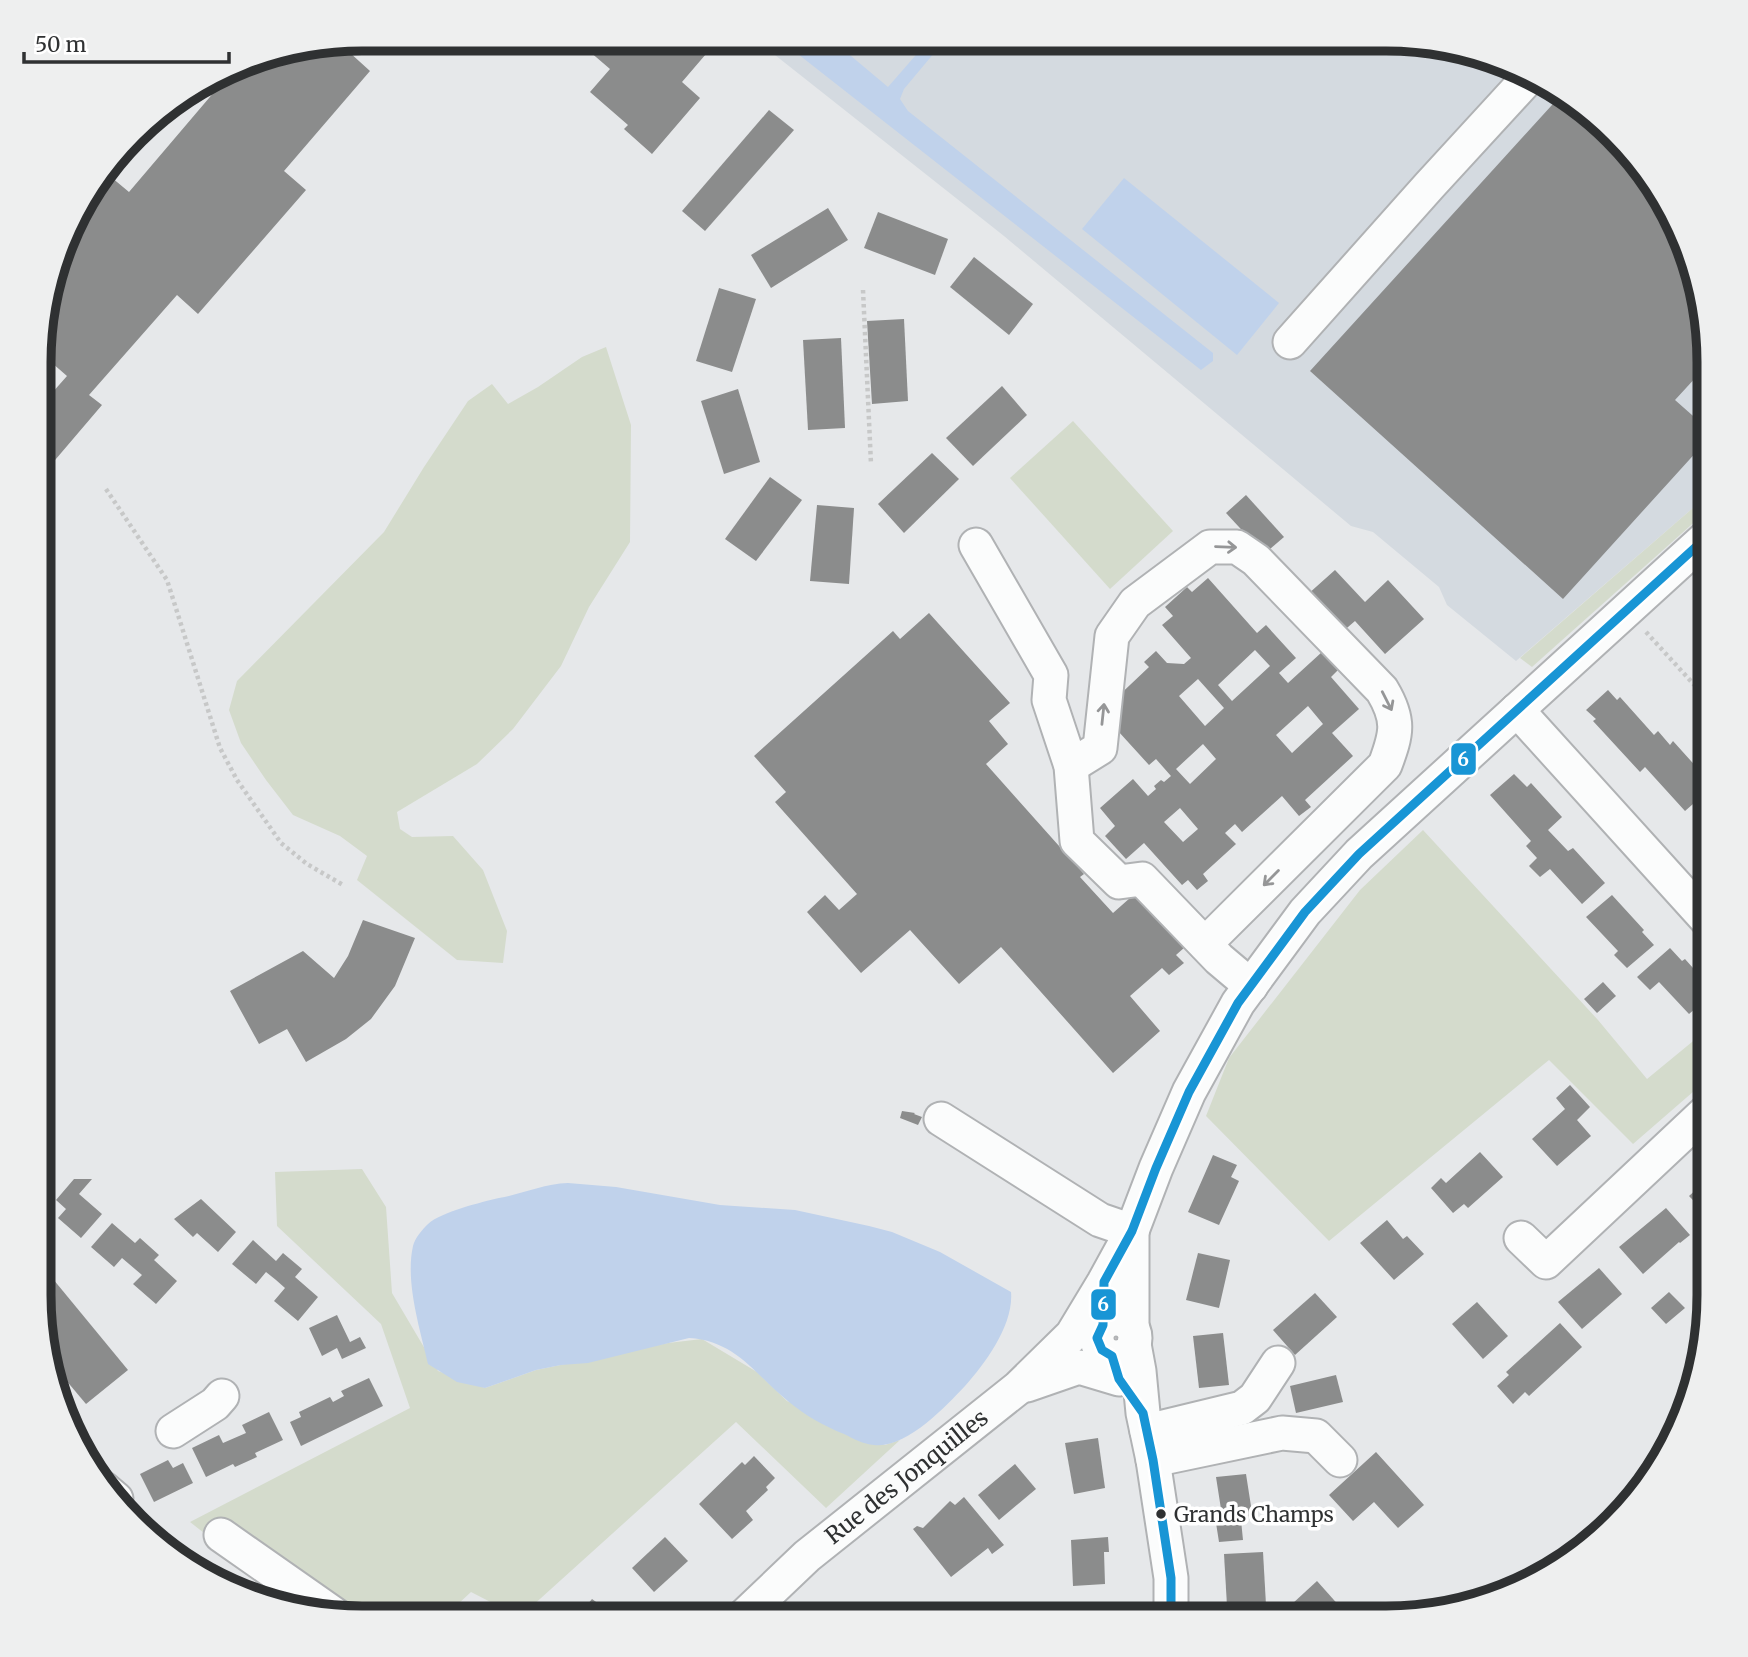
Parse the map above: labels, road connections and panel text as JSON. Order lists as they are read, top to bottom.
{
  "streets": {
    "street": ["Rue des Jonquilles"]
  },
  "places": ["Grands Champs"],
  "lines": ["transit line 6"],
  "scale_bar": "50 m"
}
